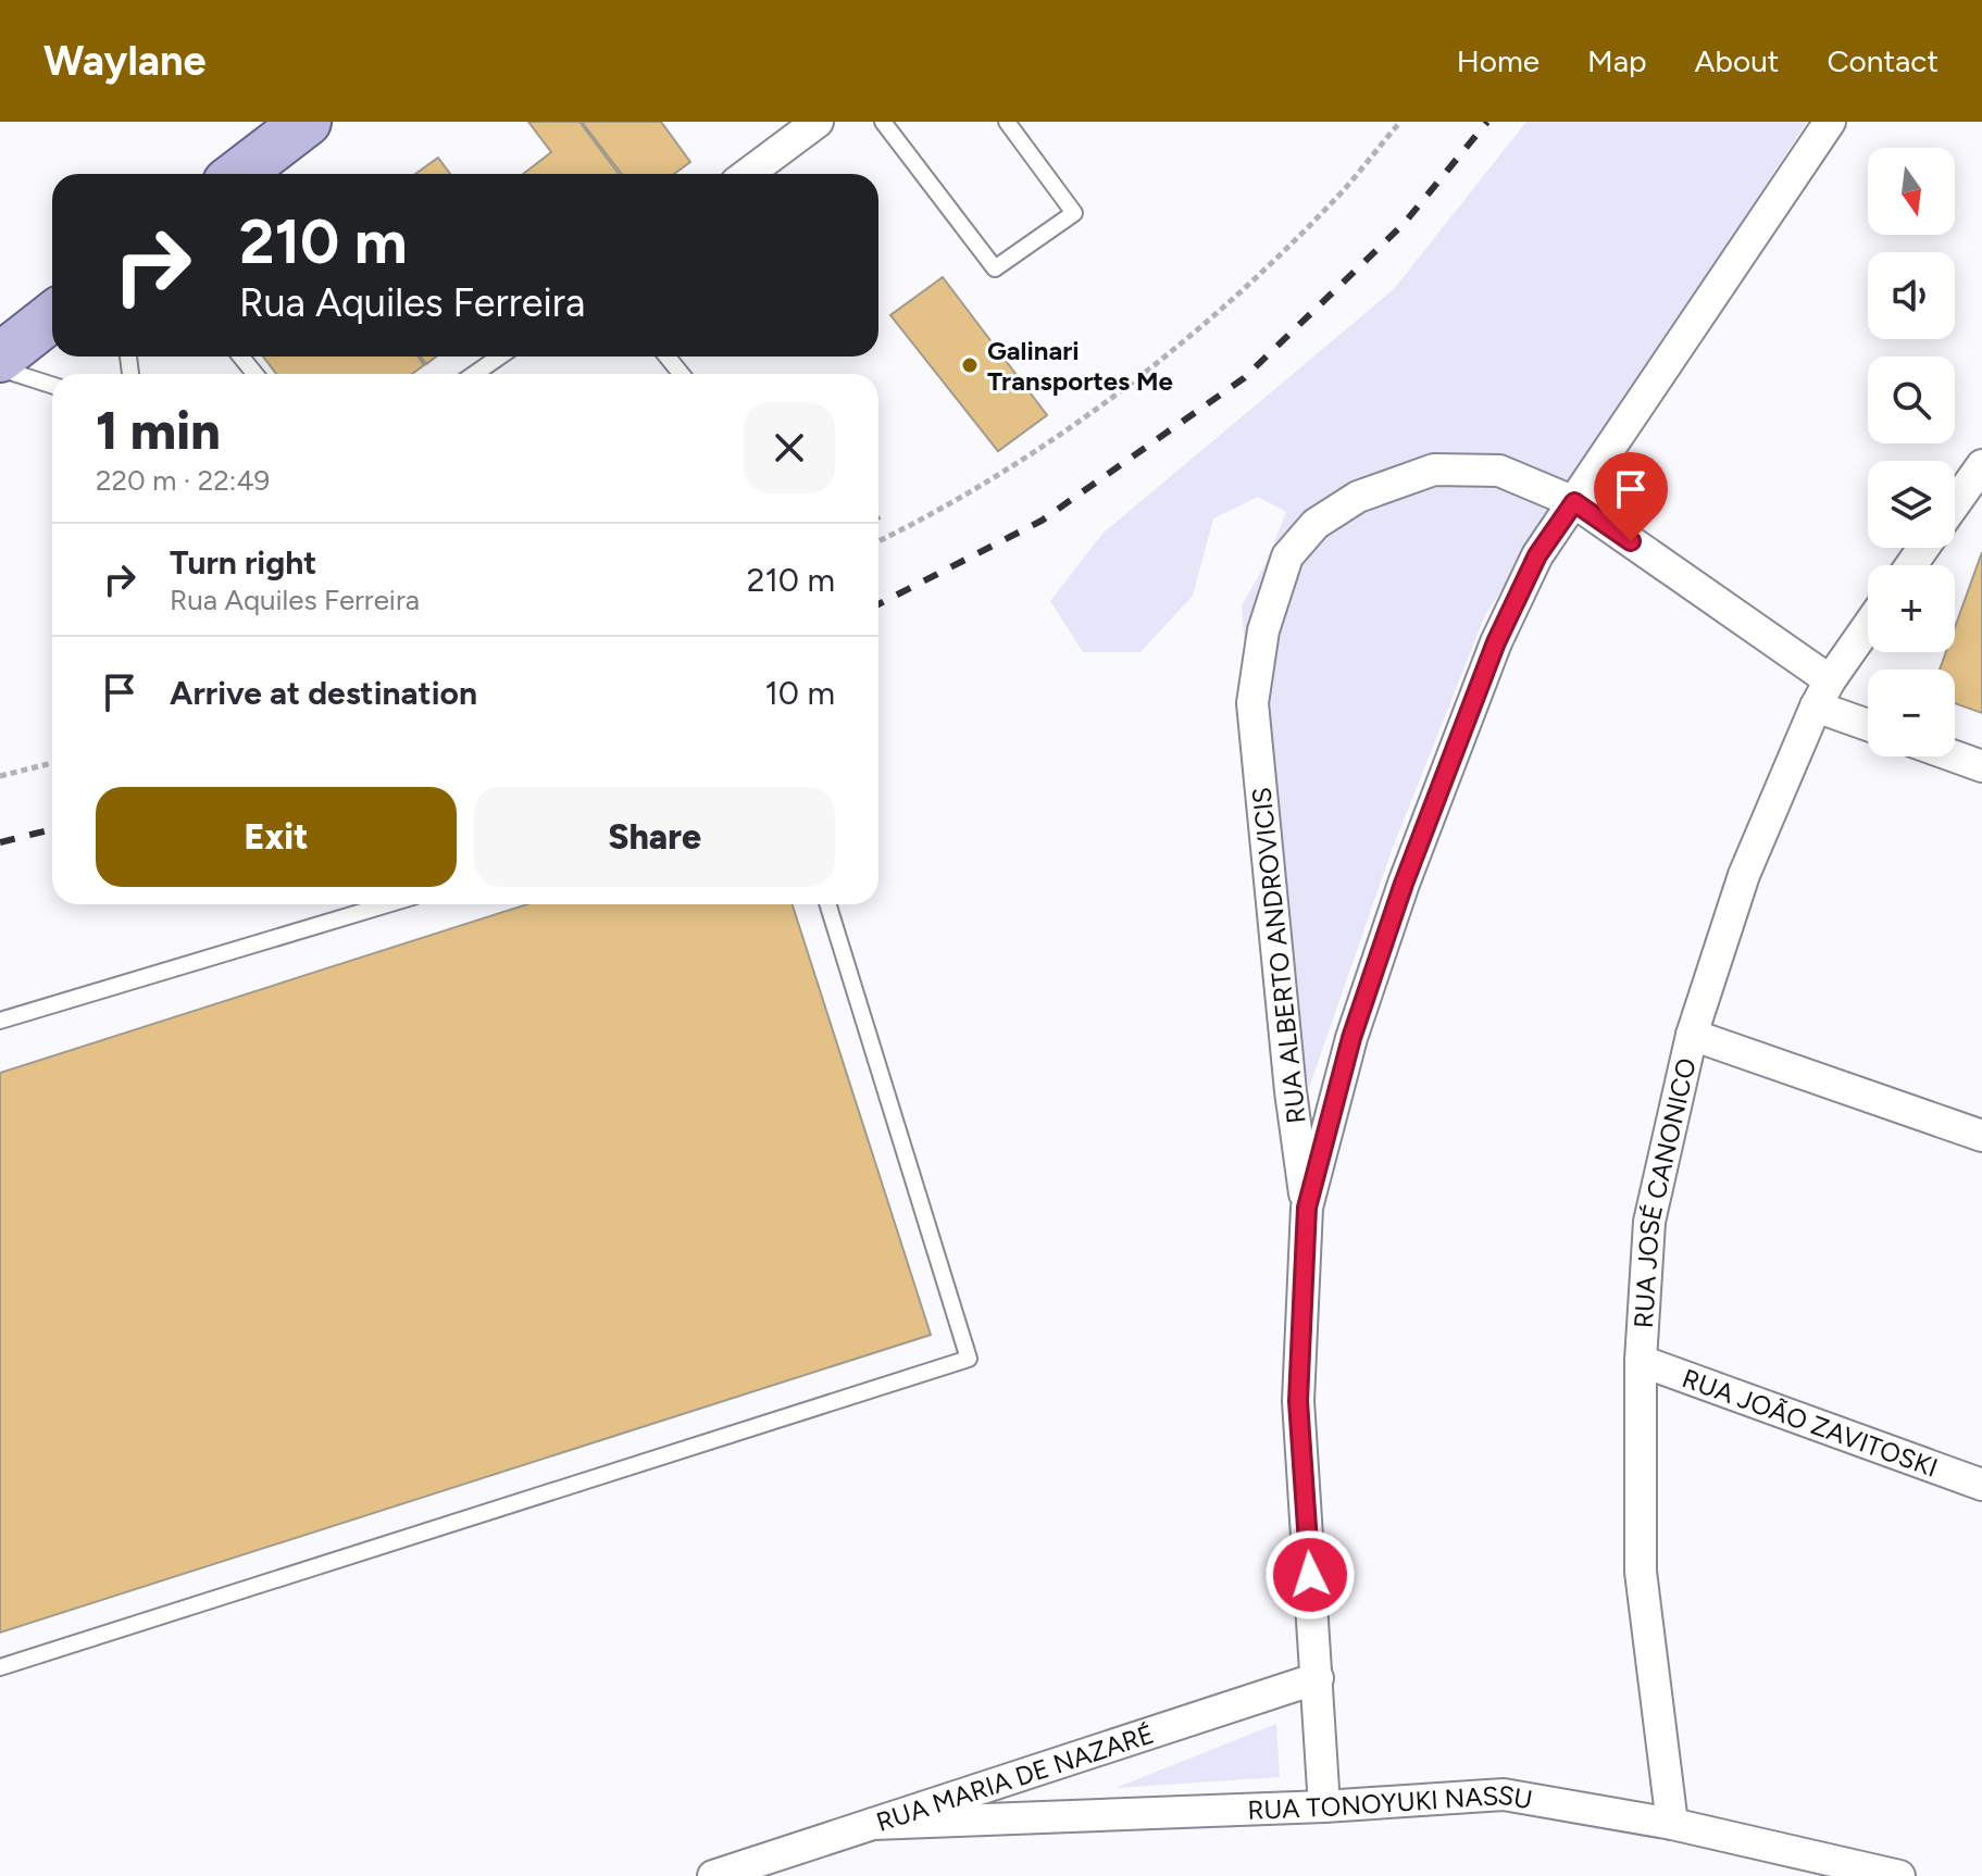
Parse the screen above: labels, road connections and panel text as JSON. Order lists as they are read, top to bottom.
{
  "streets": {
    "street": [
      "RUA ALBERTO ANDROVICIS",
      "RUA JOSÉ CANONICO",
      "RUA JOÃO ZAVITOSKI",
      "RUA MARIA DE NAZARÉ",
      "RUA TONOYUKI NASSU"
    ]
  },
  "crossings": [
    ["RUA ALBERTO ANDROVICIS", "RUA JOSÉ CANONICO"],
    ["RUA ALBERTO ANDROVICIS", "RUA MARIA DE NAZARÉ"],
    ["RUA ALBERTO ANDROVICIS", "RUA TONOYUKI NASSU"],
    ["RUA JOSÉ CANONICO", "RUA JOÃO ZAVITOSKI"],
    ["RUA JOSÉ CANONICO", "RUA TONOYUKI NASSU"],
    ["RUA MARIA DE NAZARÉ", "RUA TONOYUKI NASSU"]
  ],
  "places": ["Galinari Transportes Me"],
  "north": "bottom",
  "page": {
    "header": "Waylane",
    "nav": [
      "Home",
      "Map",
      "About",
      "Contact"
    ],
    "map_buttons": ["+", "−"],
    "turn": ["210 m", "Rua Aquiles Ferreira"],
    "heading": ["1 min", "220 m · 22:49"],
    "list": [
      {
        "name": "Turn right",
        "note": "Rua Aquiles Ferreira",
        "value": "210 m"
      },
      {
        "name": "Arrive at destination",
        "value": "10 m"
      }
    ],
    "buttons": ["Exit", "Share"]
  }
}
